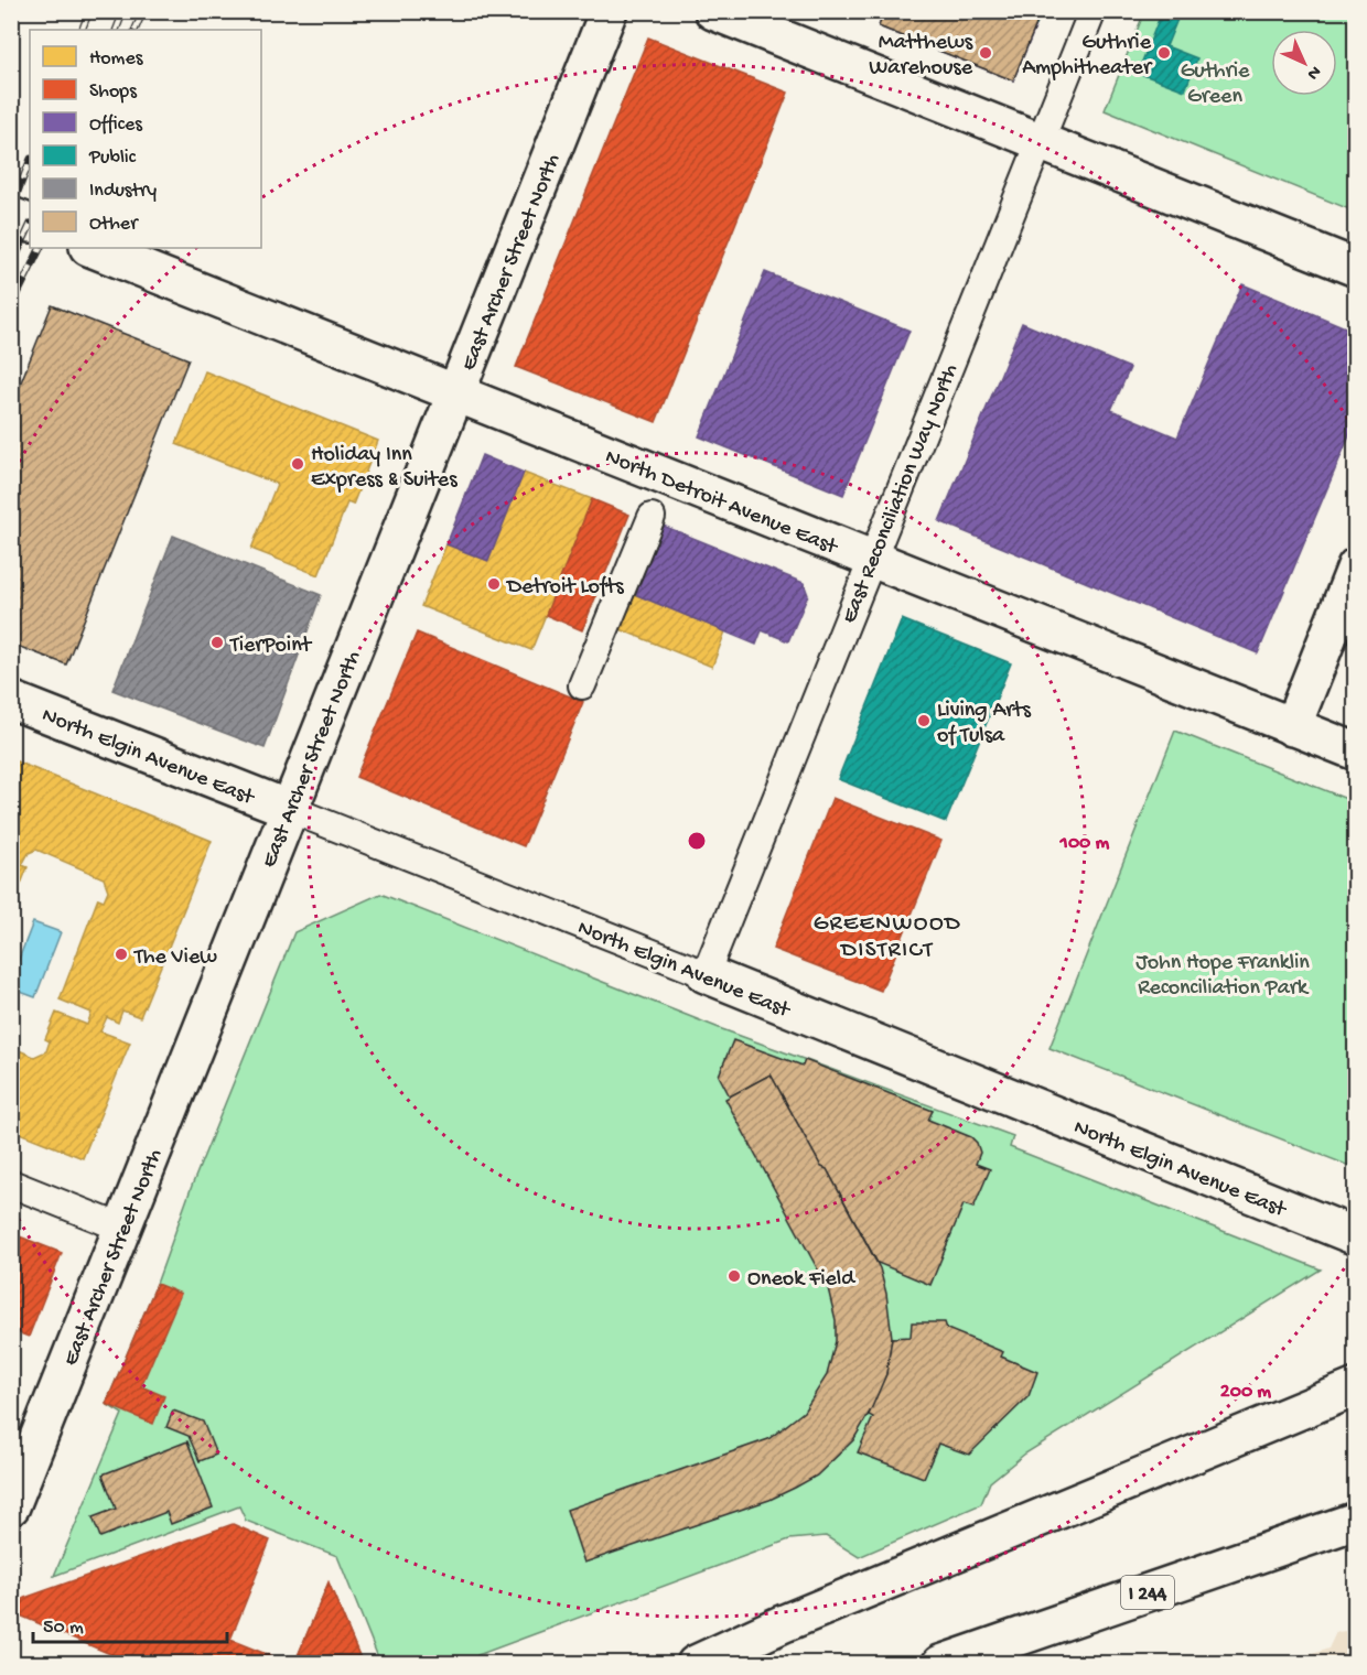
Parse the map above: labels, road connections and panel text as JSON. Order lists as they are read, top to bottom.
{
  "streets": {
    "main road": [
      "East Archer Street North",
      "North Detroit Avenue East",
      "North Elgin Avenue East",
      "I 244"
    ],
    "street": ["East Reconciliation Way North"]
  },
  "crossings": [
    ["East Archer Street North", "North Detroit Avenue East"],
    ["East Archer Street North", "North Elgin Avenue East"],
    ["East Reconciliation Way North", "North Detroit Avenue East"],
    ["East Reconciliation Way North", "North Elgin Avenue East"]
  ],
  "districts": ["GREENWOOD DISTRICT"],
  "parks": ["Guthrie Green", "John Hope Franklin Reconciliation Park"],
  "places": [
    "Matthews Warehouse",
    "Guthrie Amphitheater",
    "Holiday Inn Express & Suites",
    "Detroit Lofts",
    "TierPoint",
    "Living Arts of Tulsa",
    "The View",
    "Oneok Field"
  ],
  "legend": [
    "Homes",
    "Shops",
    "Offices",
    "Public",
    "Industry",
    "Other"
  ],
  "scale_bar": "50 m",
  "north": "bottom right",
  "rings": ["100 m", "200 m"]
}
